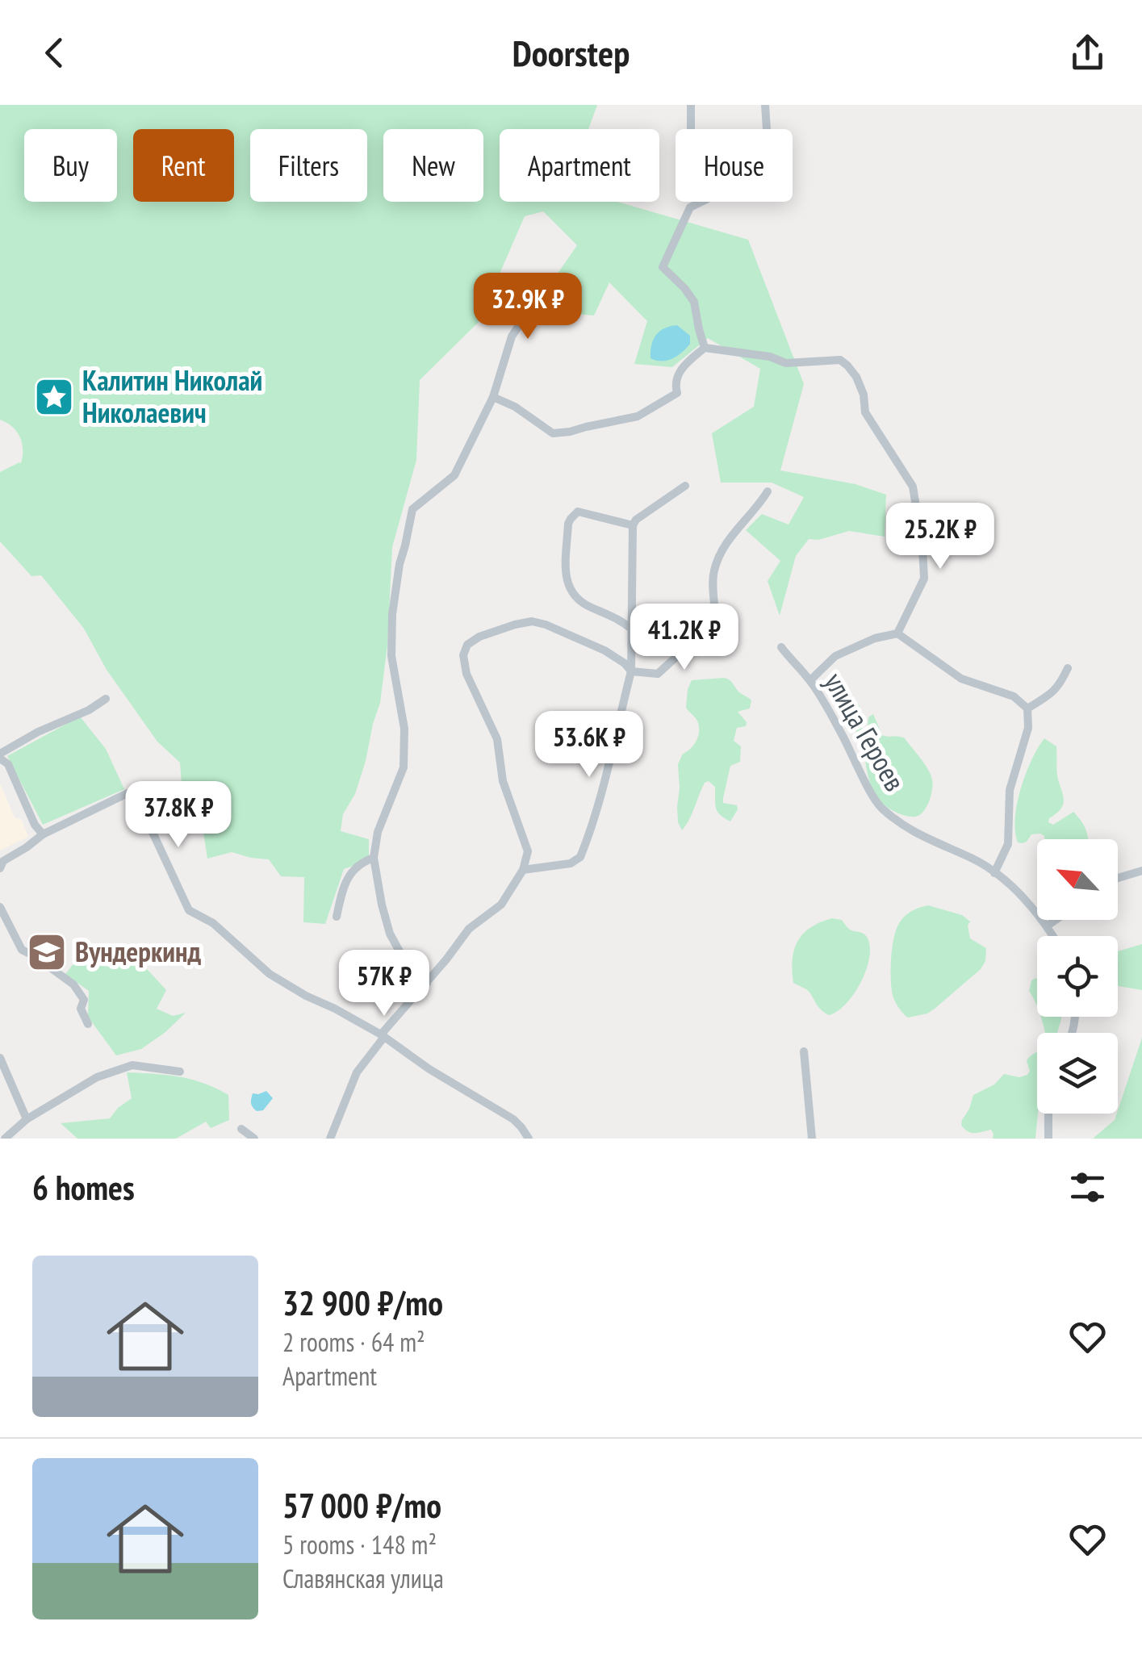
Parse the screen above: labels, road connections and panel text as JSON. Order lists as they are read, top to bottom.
{
  "streets": {
    "street": ["улица Героев"]
  },
  "places": {
    "place": ["Калитин Николай Николаевич"],
    "school or university": ["Вундеркинд"]
  },
  "north": "top left",
  "page": {
    "header": "Doorstep",
    "chip": [
      "Buy",
      "Rent",
      "Filters",
      "New",
      "Apartment",
      "House"
    ],
    "price": [
      "32.9K ₽",
      "25.2K ₽",
      "41.2K ₽",
      "53.6K ₽",
      "37.8K ₽",
      "57K ₽"
    ],
    "heading": "6 homes",
    "list": [
      {
        "name": "32 900 ₽/mo",
        "note": "2 rooms · 64 m² · Apartment"
      },
      {
        "name": "57 000 ₽/mo",
        "note": "5 rooms · 148 m² · Славянская улица"
      }
    ]
  }
}
